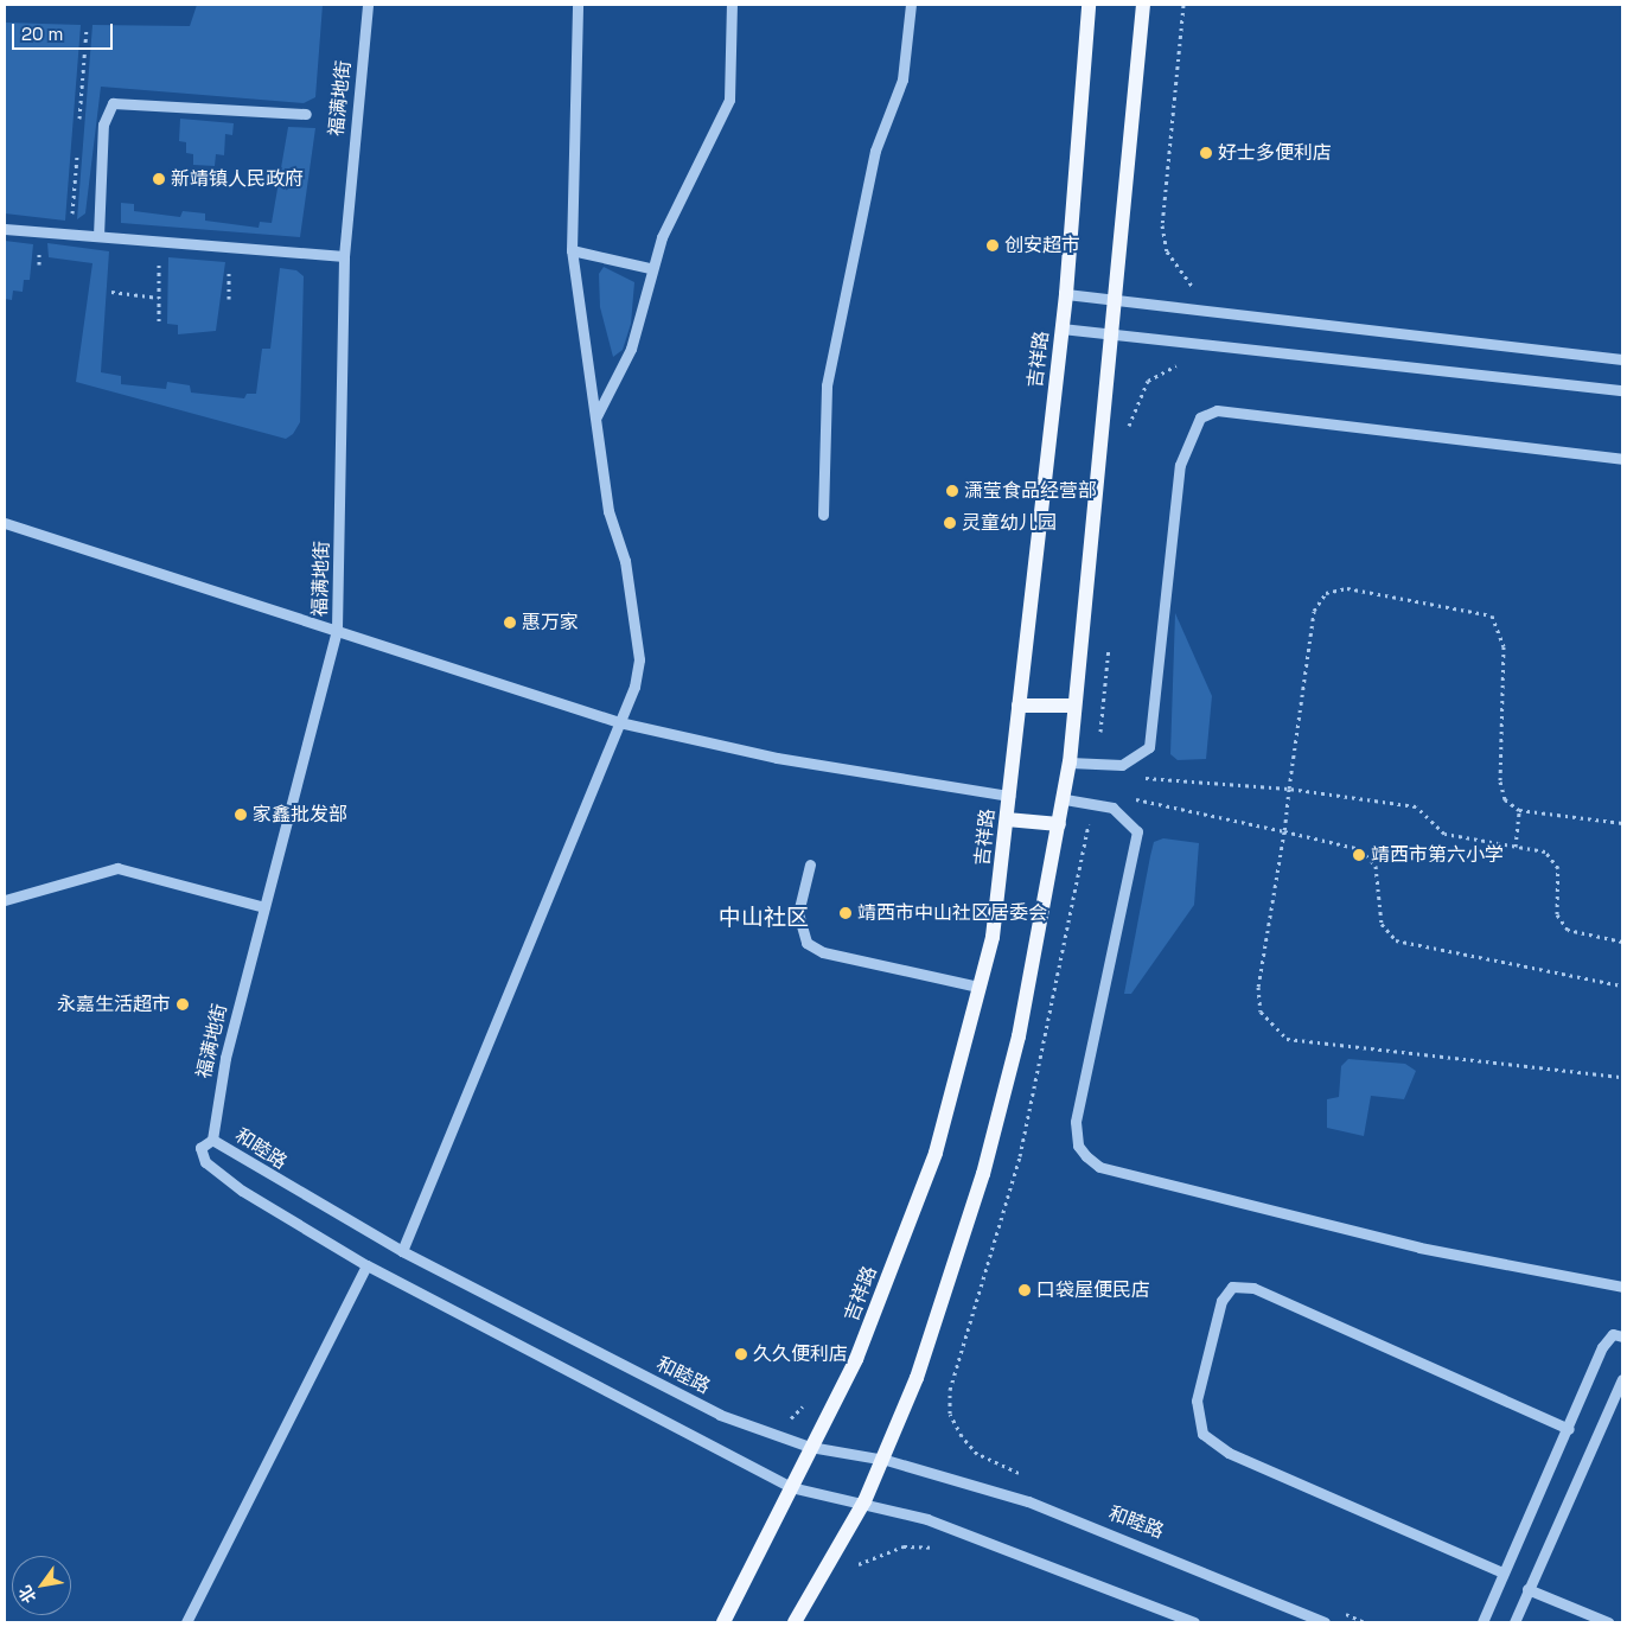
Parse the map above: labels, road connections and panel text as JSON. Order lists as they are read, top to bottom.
{
  "streets": {
    "main road": ["吉祥路"],
    "street": ["福满地街", "和睦路"]
  },
  "crossings": [
    ["福满地街", "和睦路"],
    ["吉祥路", "和睦路"]
  ],
  "districts": ["中山社区"],
  "places": [
    "好士多便利店",
    "新靖镇人民政府",
    "创安超市",
    "潇莹食品经营部",
    "灵童幼儿园",
    "惠万家",
    "家鑫批发部",
    "靖西市第六小学",
    "靖西市中山社区居委会",
    "永嘉生活超市",
    "口袋屋便民店",
    "久久便利店"
  ],
  "scale_bar": "20 m",
  "north": "bottom left"
}
